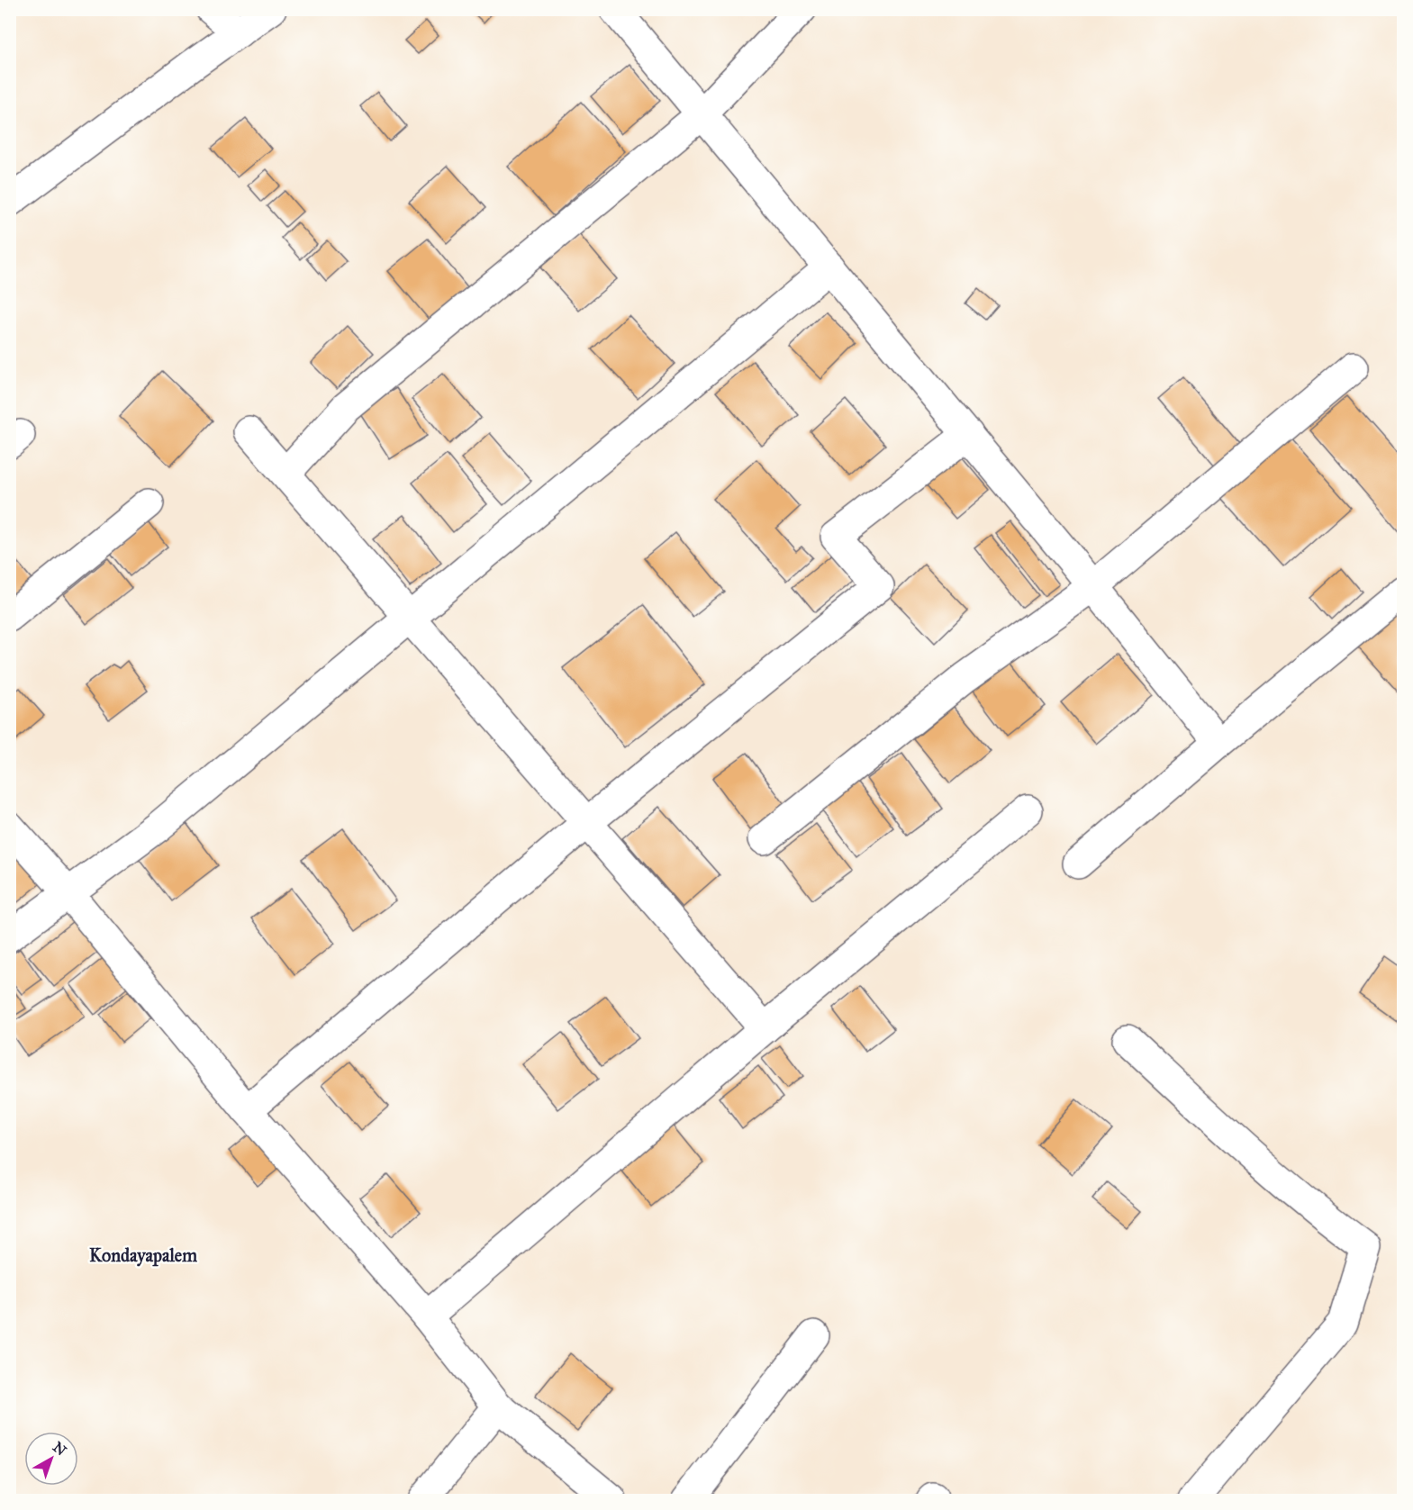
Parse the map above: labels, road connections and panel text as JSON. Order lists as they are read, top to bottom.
{
  "districts": ["Kondayapalem"],
  "north": "top right"
}
